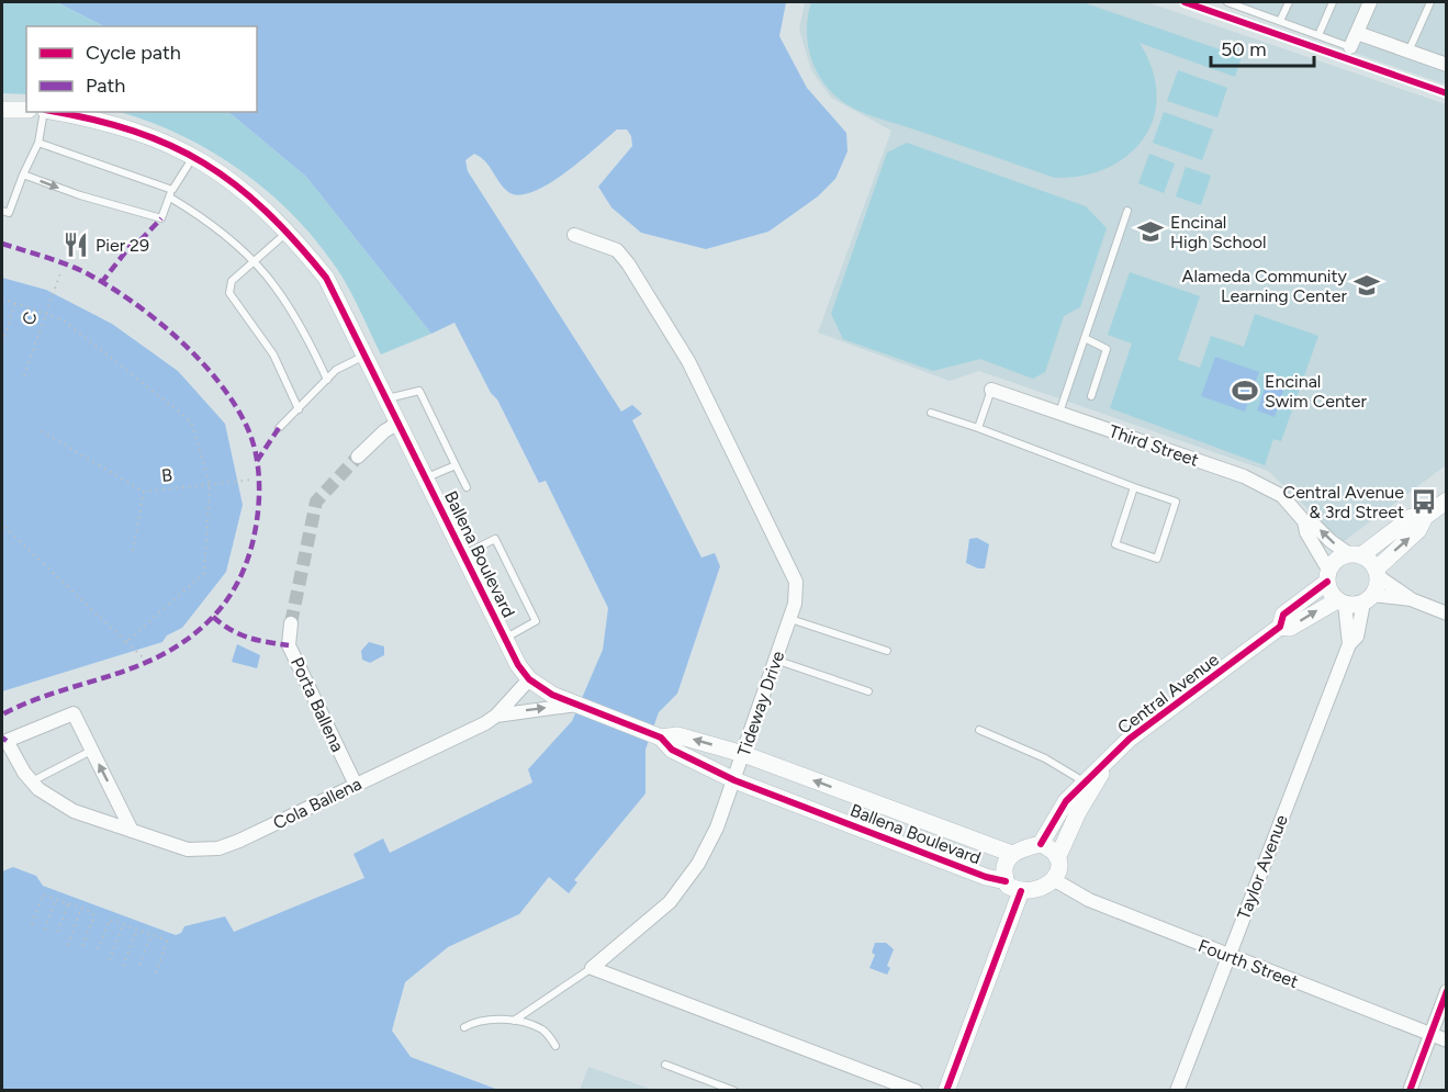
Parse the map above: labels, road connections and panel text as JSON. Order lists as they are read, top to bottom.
{
  "streets": {
    "street": [
      "Third Street",
      "Ballena Boulevard",
      "Central Avenue",
      "Tideway Drive",
      "Porta Ballena",
      "Cola Ballena",
      "Taylor Avenue",
      "Fourth Street"
    ],
    "path": ["C", "B"]
  },
  "crossings": [
    ["Third Street", "Central Avenue"],
    ["Third Street", "Taylor Avenue"],
    ["Ballena Boulevard", "Central Avenue"],
    ["Ballena Boulevard", "Tideway Drive"],
    ["Ballena Boulevard", "Cola Ballena"],
    ["Ballena Boulevard", "Fourth Street"],
    ["Central Avenue", "Taylor Avenue"],
    ["Central Avenue", "Fourth Street"],
    ["Porta Ballena", "Cola Ballena"],
    ["Taylor Avenue", "Fourth Street"]
  ],
  "places": {
    "school or university": ["Encinal High School", "Alameda Community Learning Center"],
    "restaurant": ["Pier 29"],
    "sports": ["Encinal Swim Center"],
    "bus stop": ["Central Avenue & 3rd Street"]
  },
  "legend": ["Cycle path", "Path"],
  "scale_bar": "50 m"
}
